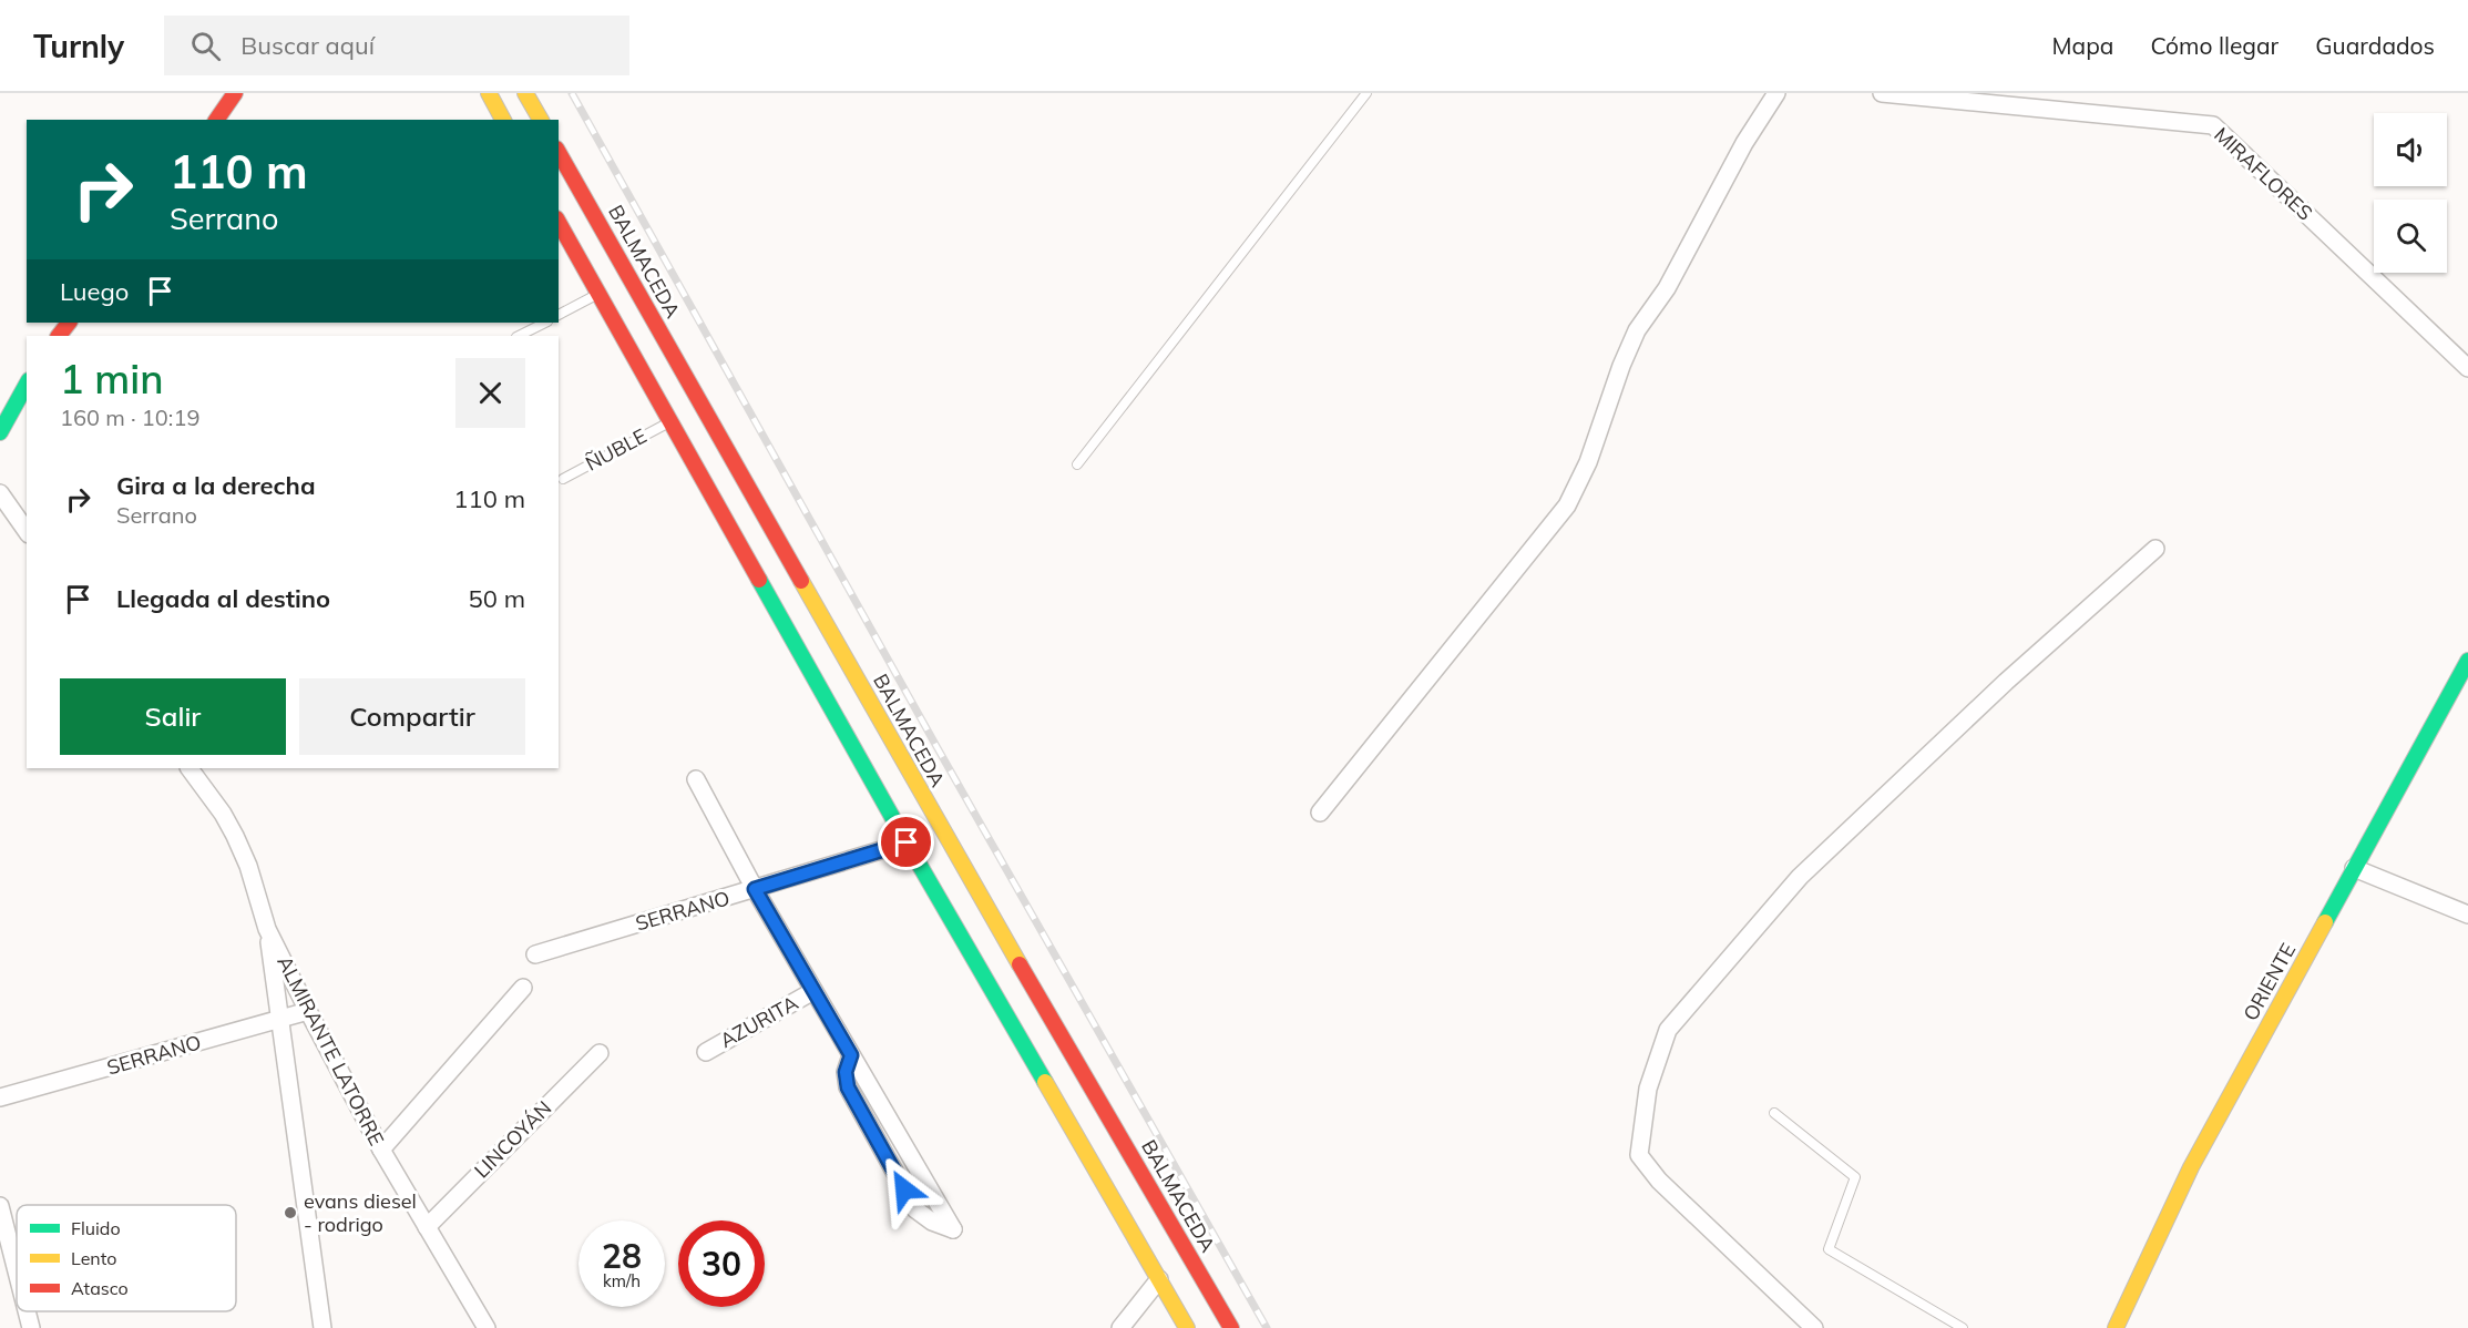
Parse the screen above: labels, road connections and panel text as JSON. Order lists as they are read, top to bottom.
{
  "streets": {
    "main road": ["BALMACEDA", "ORIENTE"],
    "street": [
      "MIRAFLORES",
      "SERRANO",
      "AZURITA",
      "ALMIRANTE LATORRE",
      "LINCOYÁN"
    ],
    "lane": ["ÑUBLE"]
  },
  "crossings": [
    ["SERRANO", "ALMIRANTE LATORRE"],
    ["ALMIRANTE LATORRE", "LINCOYÁN"]
  ],
  "places": ["evans diesel - rodrigo"],
  "legend": ["Fluido", "Lento", "Atasco"],
  "page": {
    "header": "Turnly",
    "search": "Buscar aquí",
    "nav": ["Mapa", "Cómo llegar", "Guardados"],
    "turn": ["110 m", "Serrano"],
    "then": "Luego",
    "heading": ["1 min", "160 m · 10:19"],
    "list": [
      {
        "name": "Gira a la derecha",
        "note": "Serrano",
        "value": "110 m"
      },
      {
        "name": "Llegada al destino",
        "value": "50 m"
      }
    ],
    "buttons": ["Salir", "Compartir"],
    "speed": "28 km/h",
    "limit": "30"
  }
}
